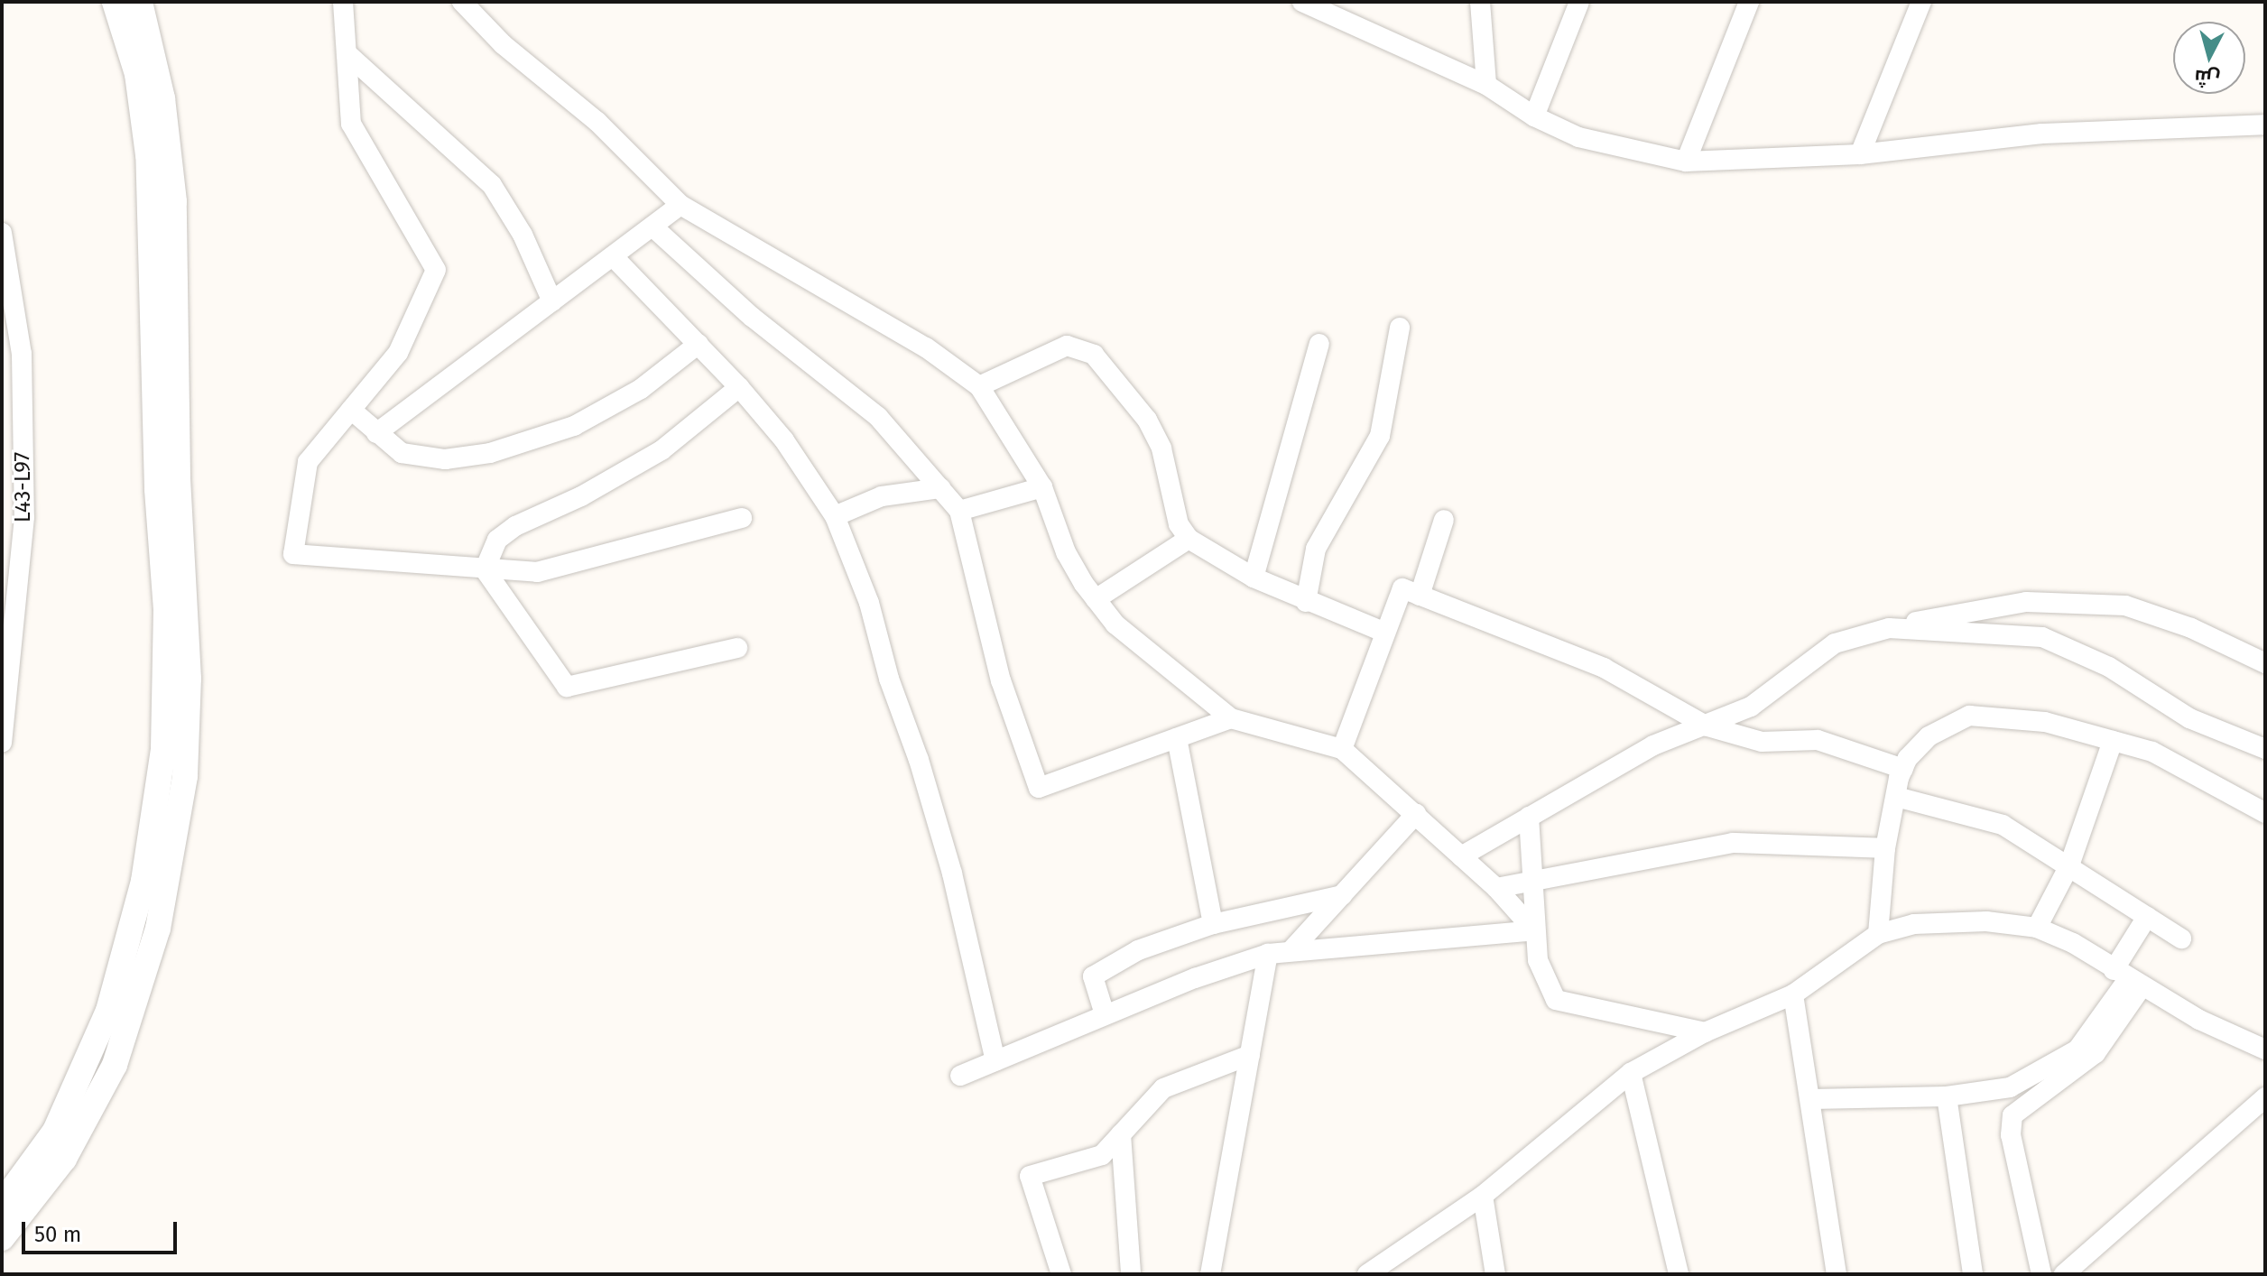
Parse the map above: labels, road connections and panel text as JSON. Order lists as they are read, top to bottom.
{
  "streets": {
    "street": ["L43-L97"]
  },
  "scale_bar": "50 m",
  "north": "bottom"
}
